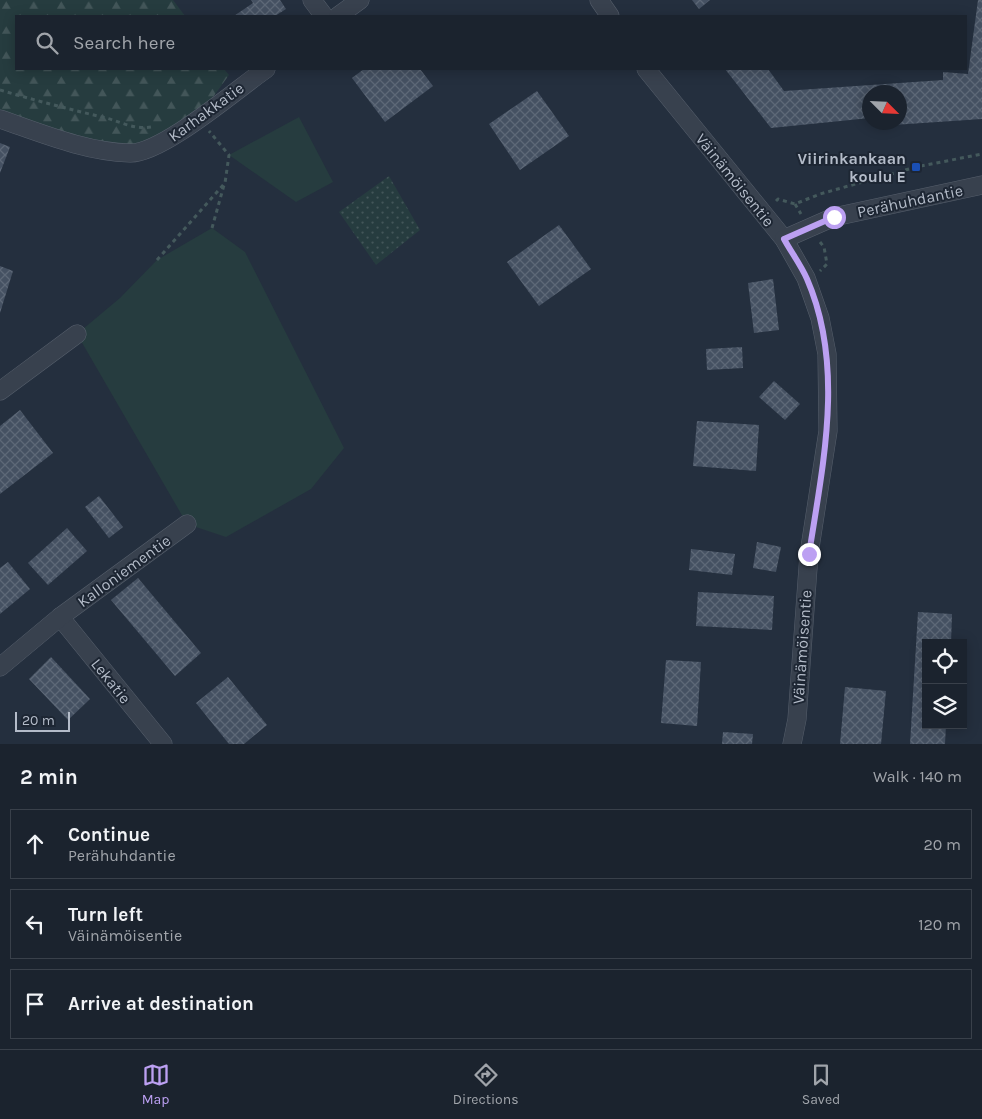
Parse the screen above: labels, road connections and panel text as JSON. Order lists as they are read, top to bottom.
{
  "streets": {
    "street": [
      "Karhakkatie",
      "Väinämöisentie",
      "Perähuhdantie",
      "Kalloniementie",
      "Lekatie"
    ]
  },
  "crossings": [
    ["Väinämöisentie", "Perähuhdantie"],
    ["Kalloniementie", "Lekatie"]
  ],
  "places": {
    "transit": ["Viirinkankaan koulu E"]
  },
  "scale_bar": "20 m",
  "north": "bottom right",
  "page": {
    "search": "Search here",
    "scale": "20 m",
    "heading": ["2 min", "Walk · 140 m"],
    "list": [
      ["Continue", "Perähuhdantie", "20 m"],
      ["Turn left", "Väinämöisentie", "120 m"],
      "Arrive at destination"
    ],
    "nav": ["Map", "Directions", "Saved"]
  }
}
